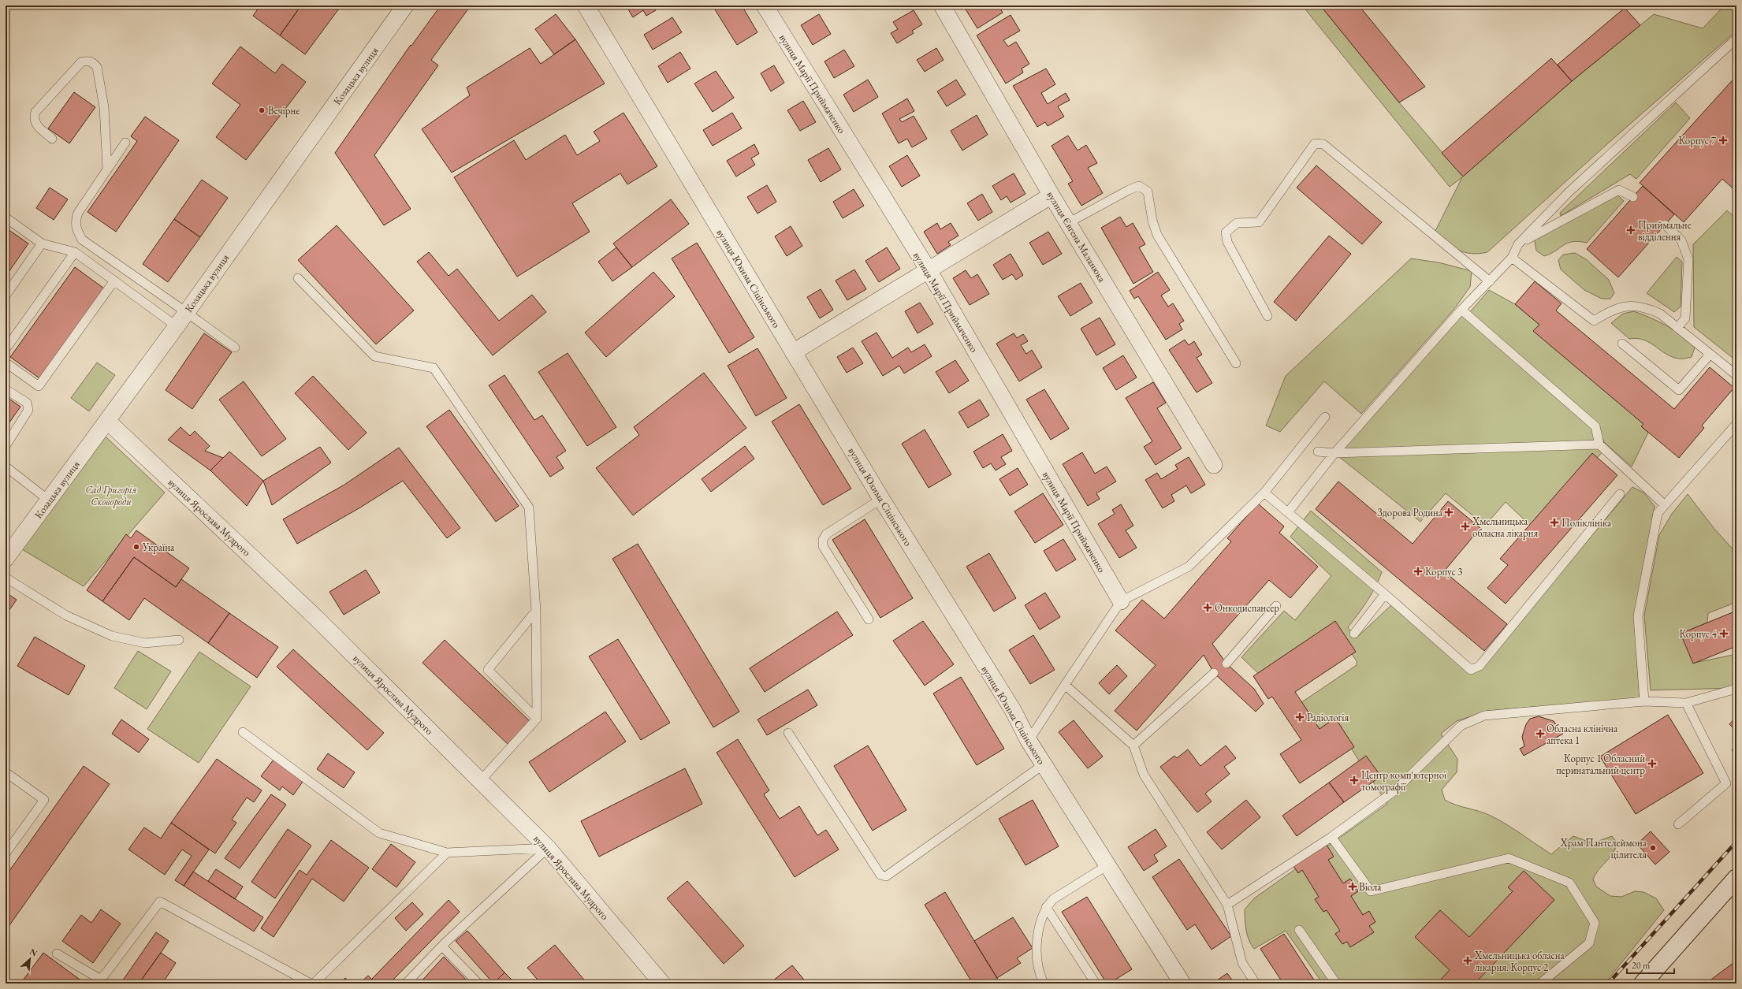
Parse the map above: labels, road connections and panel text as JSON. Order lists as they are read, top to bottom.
{
  "streets": {
    "street": [
      "Козацька вулиця",
      "вулиця Марії Приймаченко",
      "вулиця Євгена Маланюка",
      "вулиця Юхима Сіцінського",
      "вулиця Ярослава Мудрого"
    ]
  },
  "crossings": [
    ["Козацька вулиця", "вулиця Ярослава Мудрого"]
  ],
  "parks": ["Сад Григорія Сковороди"],
  "places": {
    "other": ["Вечірнє", "Україна", "Храм Пантелеймона цілителя"],
    "health": [
      "Корпус 7",
      "Приймальне відділення",
      "Здорова Родина",
      "Поліклініка",
      "Хмельницька обласна лікарня",
      "Корпус 3",
      "Онкодиспансер",
      "Корпус 4",
      "Радіологія",
      "Обласна клінічна аптека 1",
      "Корпус 1 Обласний перинатальний центр",
      "Центр комп'ютерної томографії",
      "Віола",
      "Хмельницька обласна лікарня. Корпус 2"
    ]
  },
  "scale_bar": "20 m",
  "north": "top right"
}
